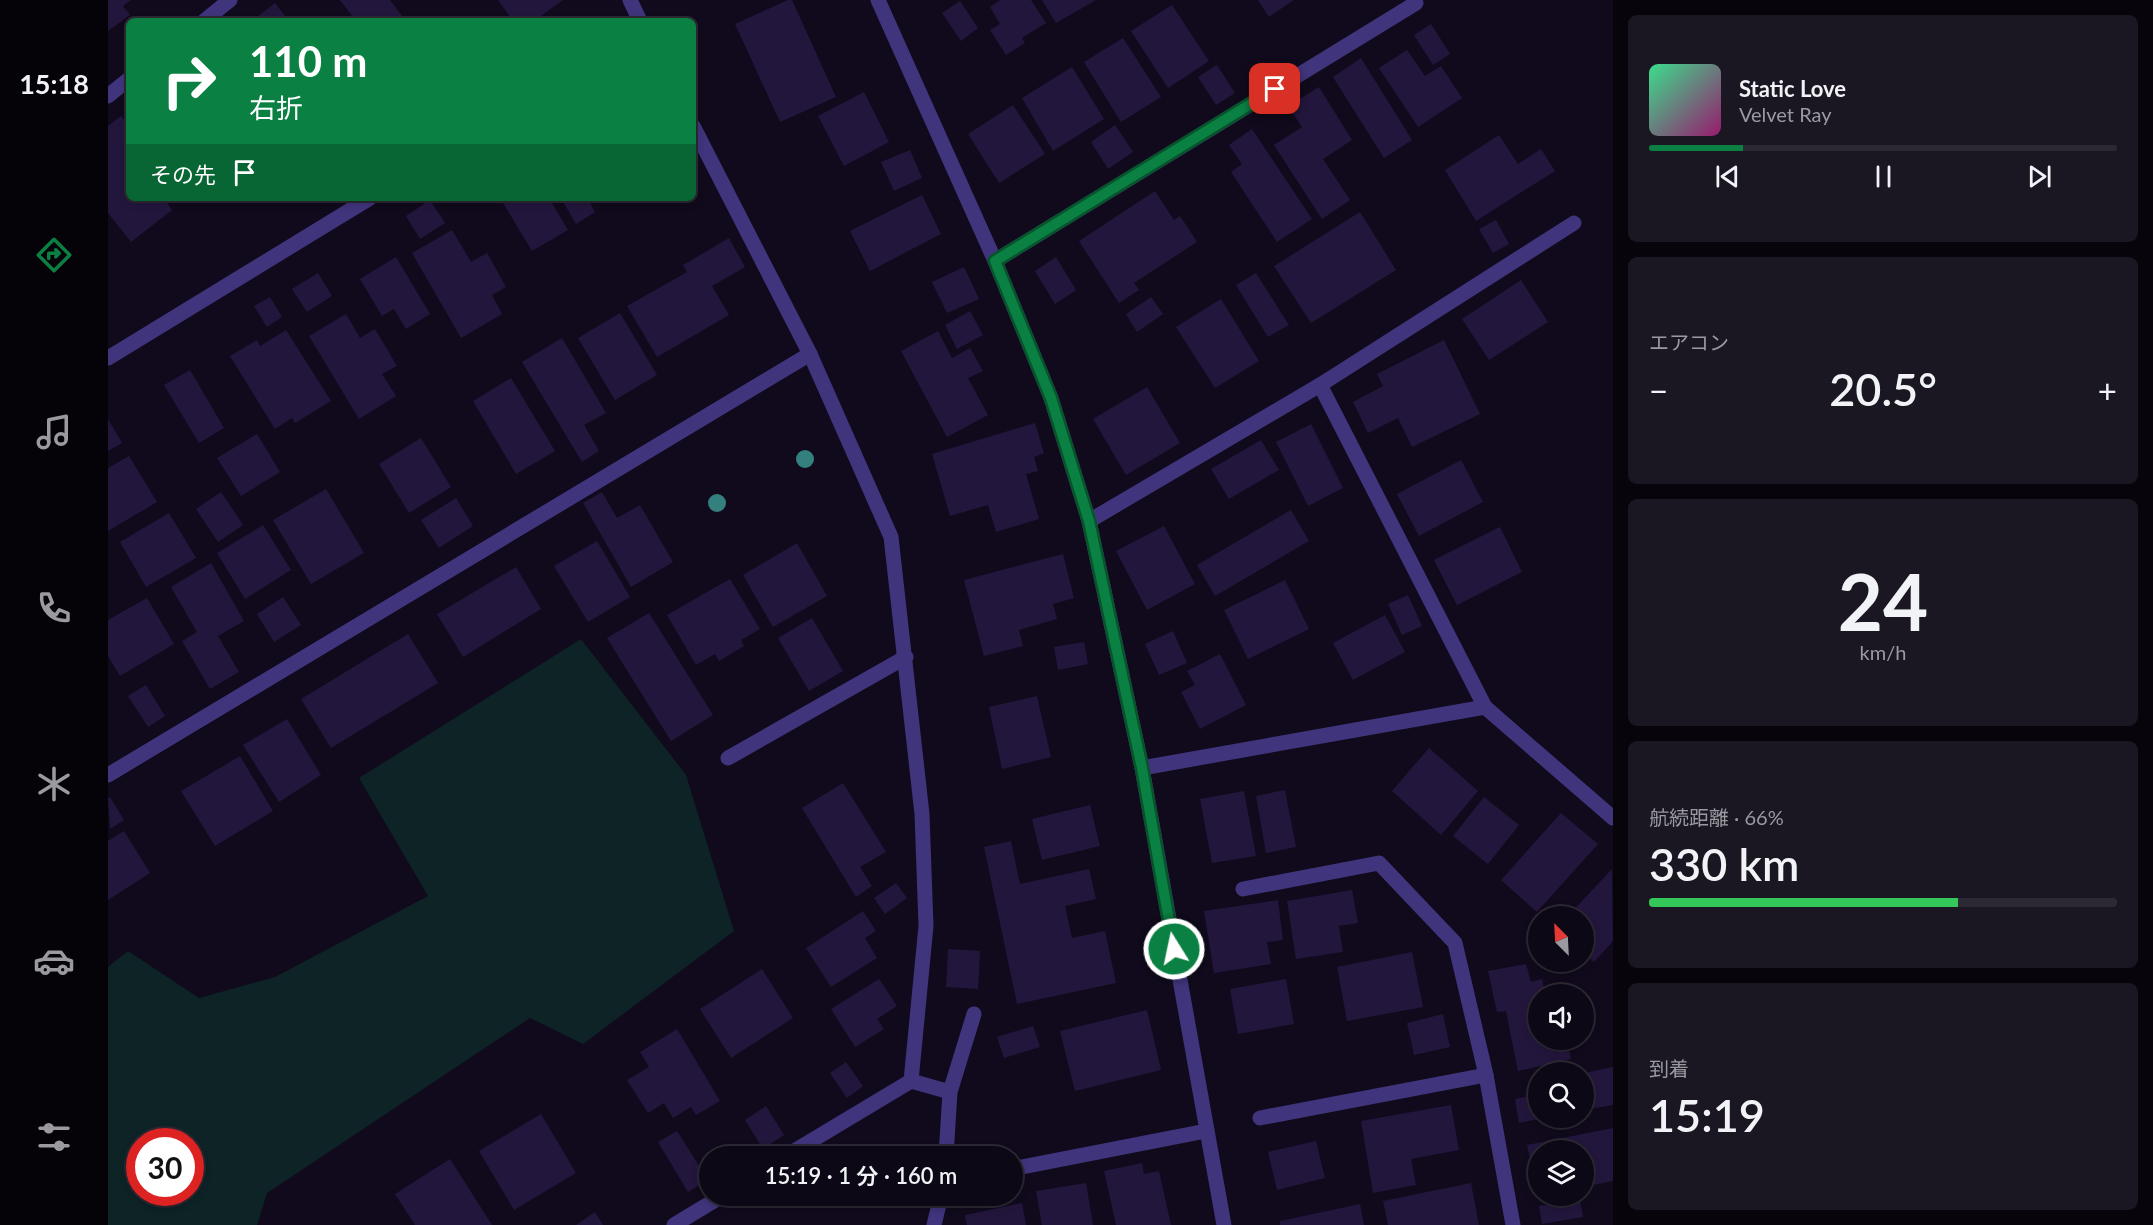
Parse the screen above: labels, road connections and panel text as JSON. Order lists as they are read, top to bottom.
{
  "north": "top left",
  "page": {
    "tabs": "15:18",
    "turn": ["110 m", "右折"],
    "song": ["Static Love", "Velvet Ray"],
    "then": "その先",
    "tile": [
      "エアコン",
      ["24", "km/h"],
      ["航続距離 · 66%", "330 km"],
      ["到着", "15:19"]
    ],
    "heat": ["−", "20.5°", "+"],
    "limit": "30",
    "trip": "15:19 · 1 分 · 160 m"
  }
}
